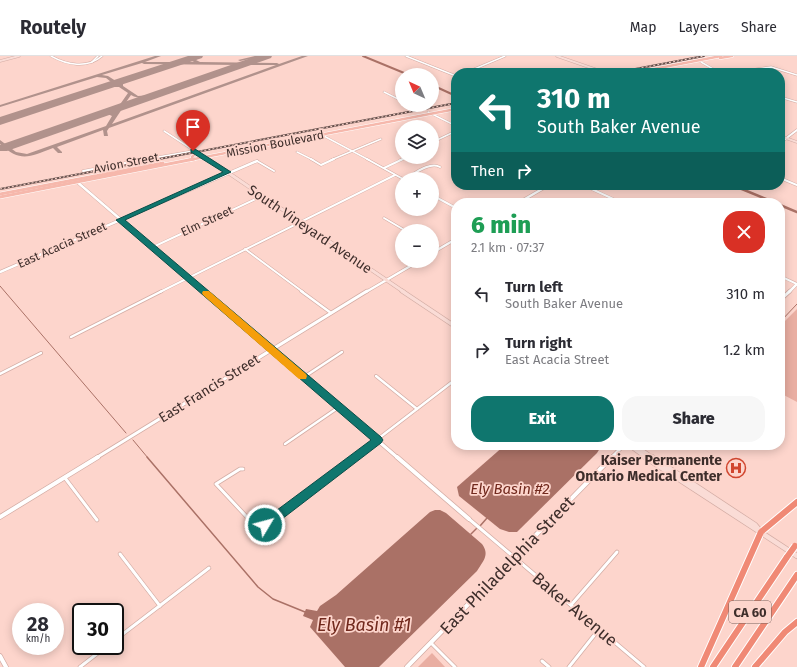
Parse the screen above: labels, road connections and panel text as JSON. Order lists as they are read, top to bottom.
{
  "streets": {
    "highway": ["CA 60"],
    "main road": ["Mission Boulevard", "South Vineyard Avenue"],
    "street": [
      "Avion Street",
      "Elm Street",
      "East Acacia Street",
      "East Francis Street",
      "East Philadelphia Street",
      "Baker Avenue"
    ]
  },
  "crossings": [
    ["Mission Boulevard", "South Vineyard Avenue"],
    ["Avion Street", "South Vineyard Avenue"],
    ["Elm Street", "South Vineyard Avenue"],
    ["South Vineyard Avenue", "East Acacia Street"],
    ["South Vineyard Avenue", "East Francis Street"],
    ["East Philadelphia Street", "Baker Avenue"]
  ],
  "water": ["Ely Basin #2", "Ely Basin #1"],
  "places": {
    "hospital": ["Kaiser Permanente Ontario Medical Center"]
  },
  "north": "top left",
  "page": {
    "header": "Routely",
    "nav": ["Map", "Layers", "Share"],
    "map_buttons": ["+", "−"],
    "turn": ["310 m", "South Baker Avenue"],
    "then": "Then",
    "heading": ["6 min", "2.1 km · 07:37"],
    "list": [
      {
        "name": "Turn left",
        "note": "South Baker Avenue",
        "value": "310 m"
      },
      {
        "name": "Turn right",
        "note": "East Acacia Street",
        "value": "1.2 km"
      }
    ],
    "buttons": ["Exit", "Share"],
    "speed": "28 km/h",
    "limit": "30"
  }
}
